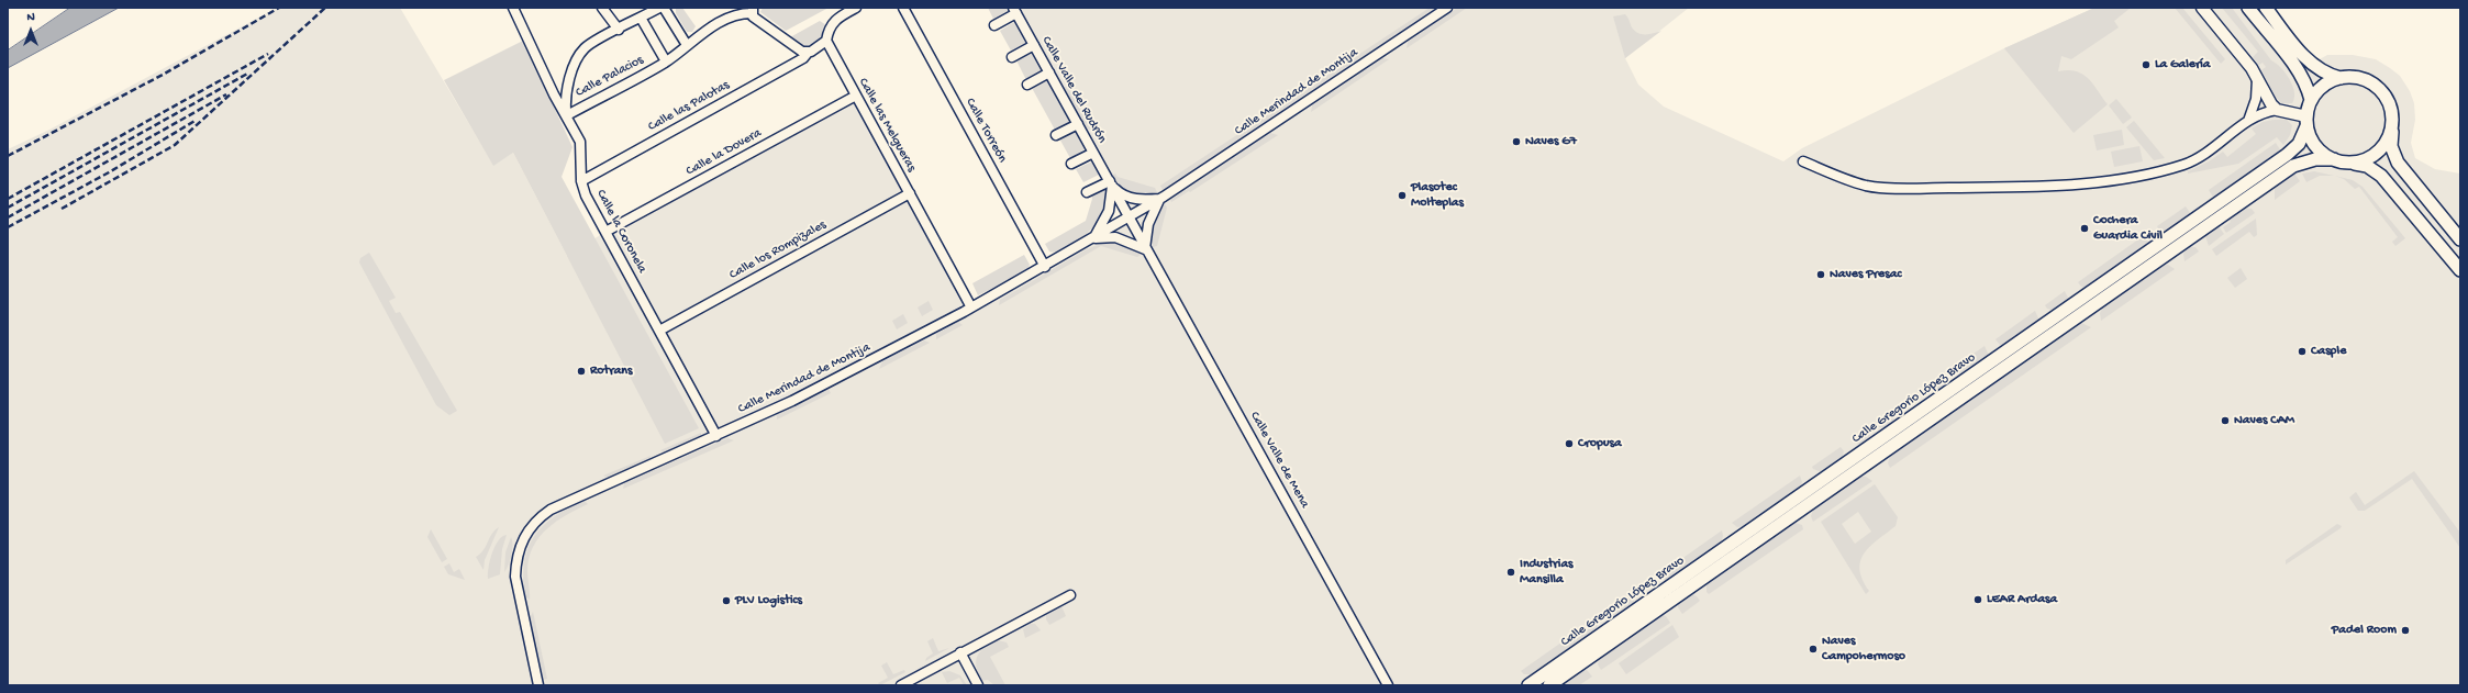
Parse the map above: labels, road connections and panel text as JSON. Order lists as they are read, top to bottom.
{
  "streets": {
    "main road": ["Calle Gregorio López Bravo"],
    "street": [
      "Calle Palacios",
      "Calle Valle del Rudrón",
      "Calle Merindad de Montija",
      "Calle las Palotas",
      "Calle las Melgueras",
      "Calle Torreón",
      "Calle la Dovera",
      "Calle la Coronela",
      "Calle los Rompizales",
      "Calle Valle de Mena"
    ]
  },
  "crossings": [
    ["Calle Palacios", "Calle la Coronela"],
    ["Calle Valle del Rudrón", "Calle Merindad de Montija"],
    ["Calle Valle del Rudrón", "Calle Valle de Mena"],
    ["Calle Merindad de Montija", "Calle las Melgueras"],
    ["Calle Merindad de Montija", "Calle Torreón"],
    ["Calle Merindad de Montija", "Calle la Coronela"],
    ["Calle Merindad de Montija", "Calle Valle de Mena"],
    ["Calle las Palotas", "Calle la Coronela"],
    ["Calle las Melgueras", "Calle la Dovera"],
    ["Calle las Melgueras", "Calle los Rompizales"],
    ["Calle la Dovera", "Calle la Coronela"],
    ["Calle la Coronela", "Calle los Rompizales"]
  ],
  "places": [
    "La Galería",
    "Naves G7",
    "Plasotec Molteplas",
    "Cochera Guardia Civil",
    "Naves Presac",
    "Casple",
    "Rotrans",
    "Naves CAM",
    "Cropusa",
    "Industrias Mansilla",
    "LEAR Ardasa",
    "PLV Logistics",
    "Padel Room",
    "Naves Campohermoso"
  ],
  "north": "top"
}
